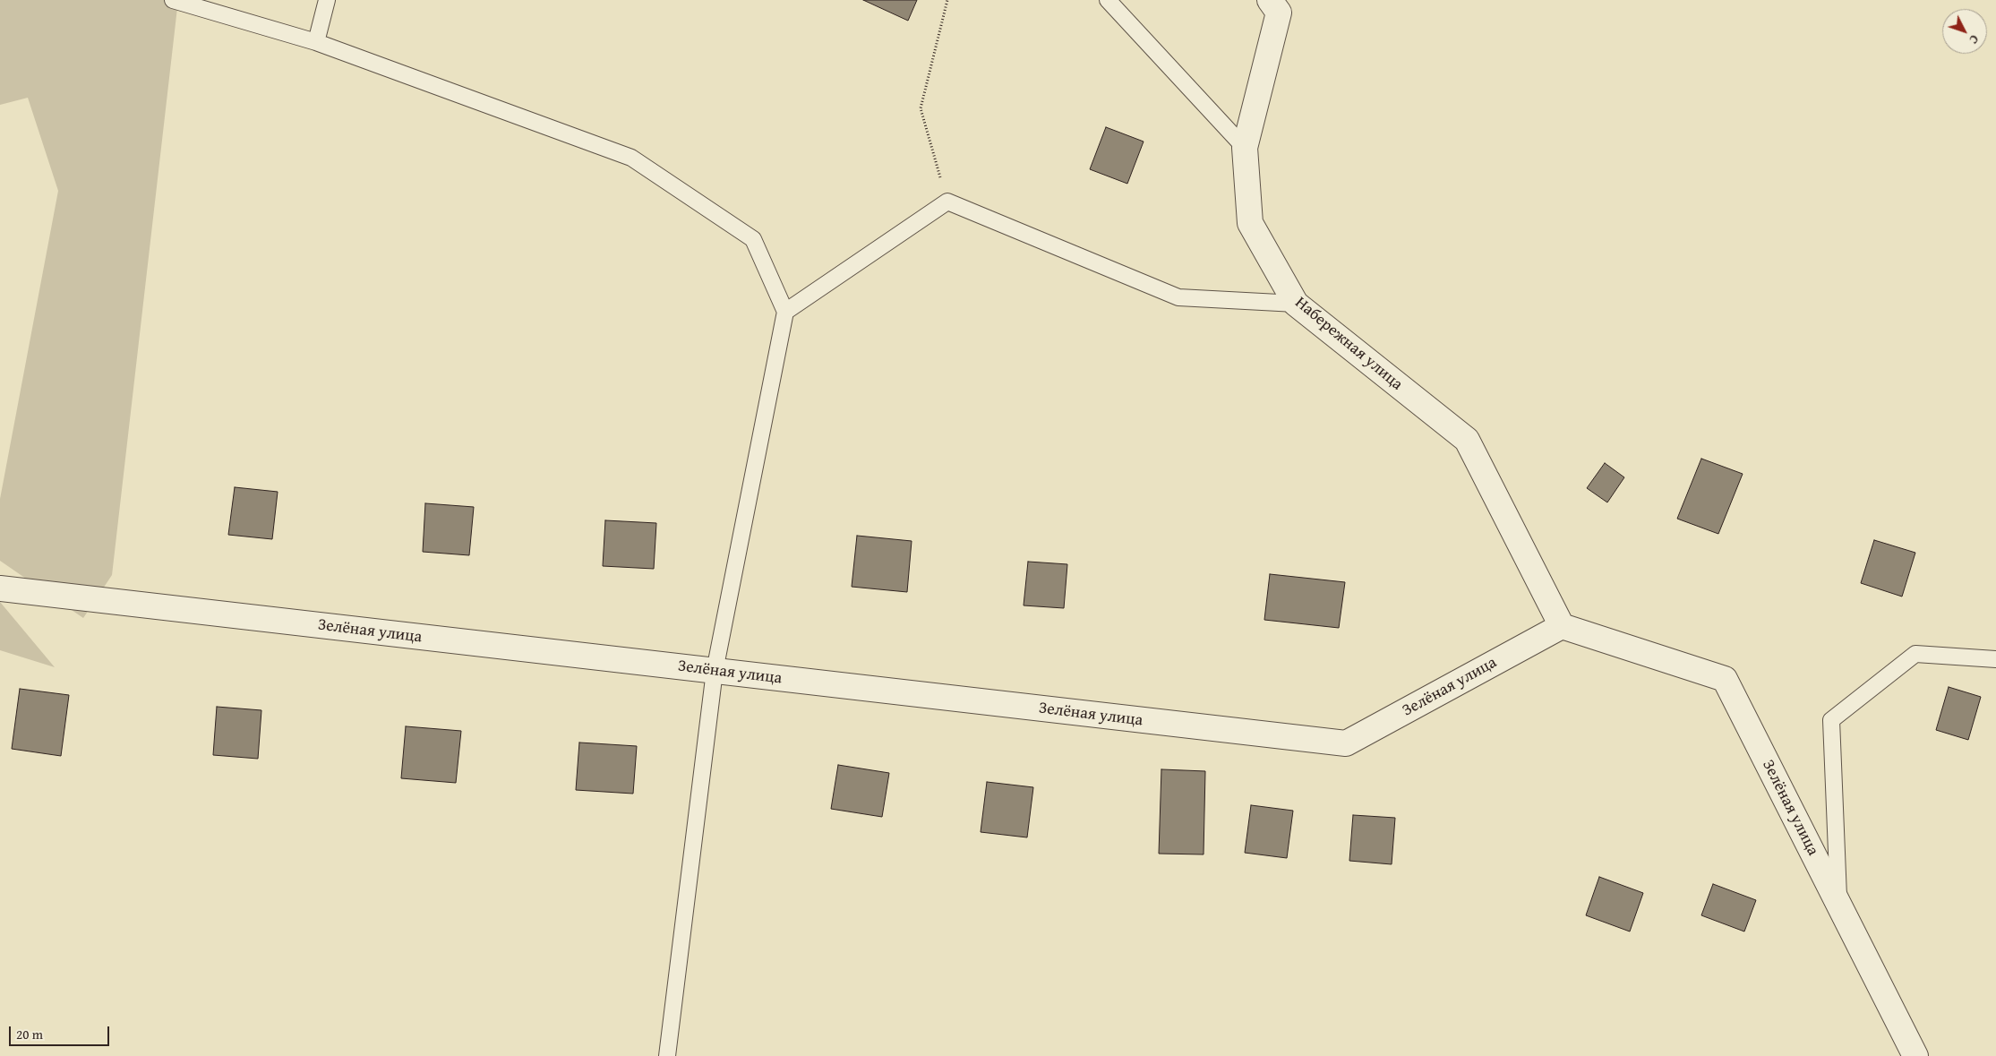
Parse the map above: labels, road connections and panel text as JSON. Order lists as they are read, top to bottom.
{
  "streets": {
    "street": ["Набережная улица", "Зелёная улица"]
  },
  "crossings": [
    ["Набережная улица", "Зелёная улица"]
  ],
  "scale_bar": "20 m",
  "north": "bottom right"
}
